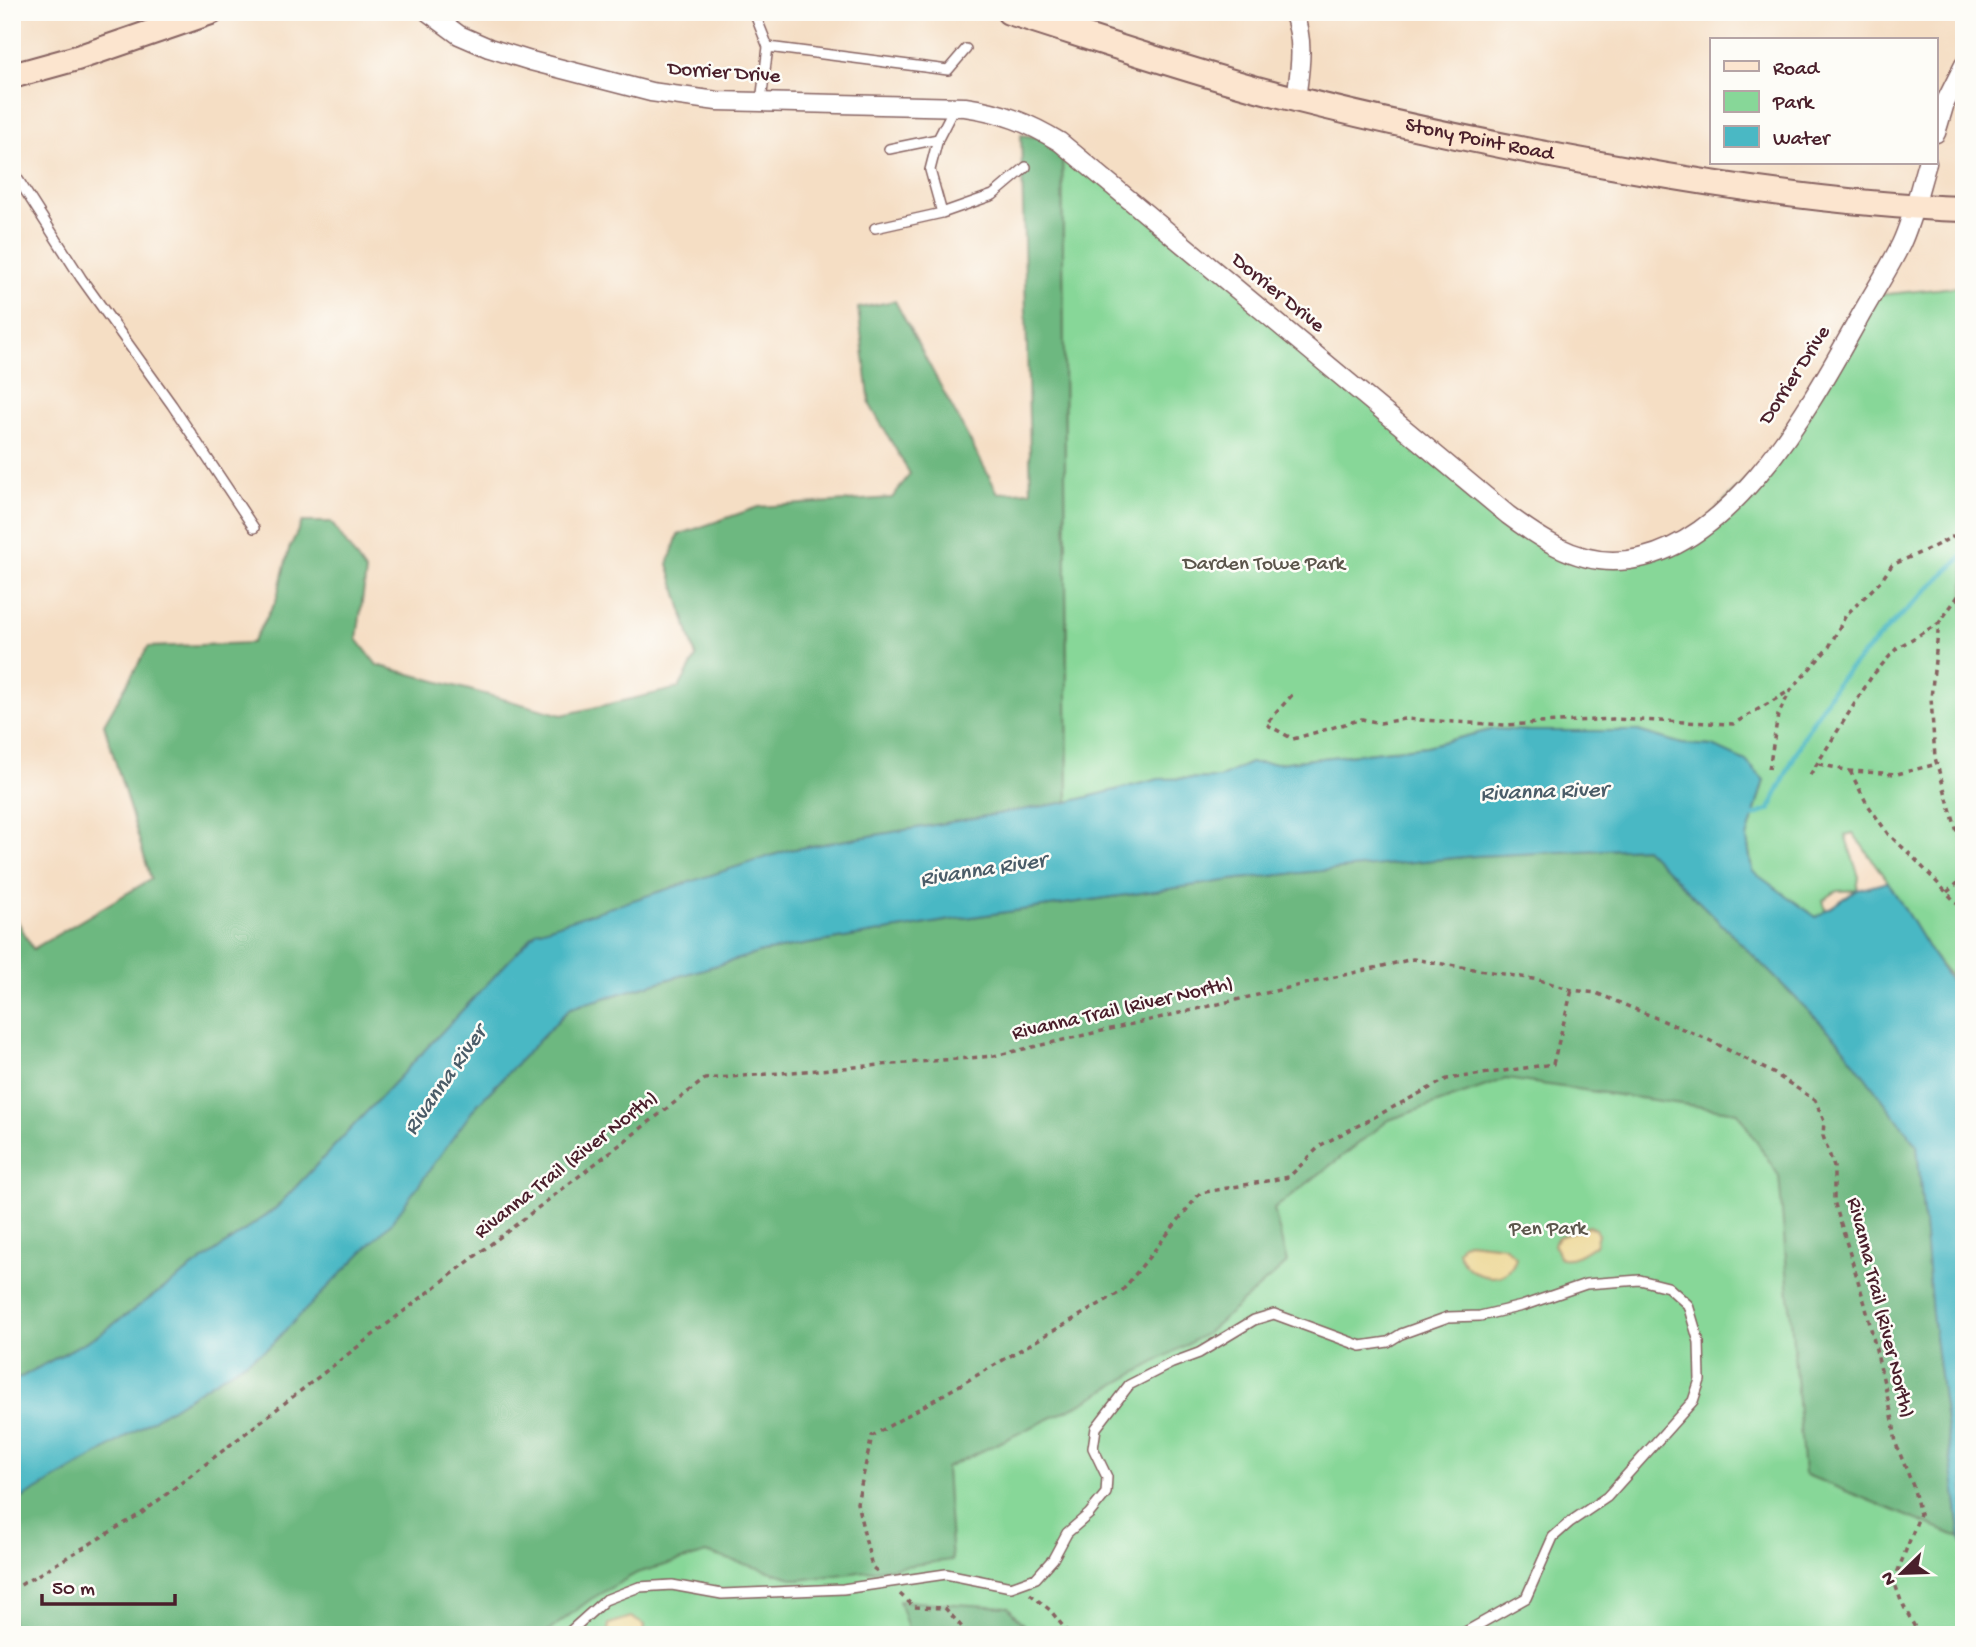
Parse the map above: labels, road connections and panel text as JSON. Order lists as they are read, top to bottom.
{
  "streets": {
    "main road": ["Stony Point Road"],
    "street": ["Dorrier Drive"],
    "path": ["Rivanna Trail (River North)"]
  },
  "crossings": [
    ["Dorrier Drive", "Stony Point Road"]
  ],
  "water": ["Rivanna River"],
  "parks": ["Darden Towe Park", "Pen Park"],
  "legend": ["Road", "Park", "Water"],
  "scale_bar": "50 m",
  "north": "bottom left"
}
